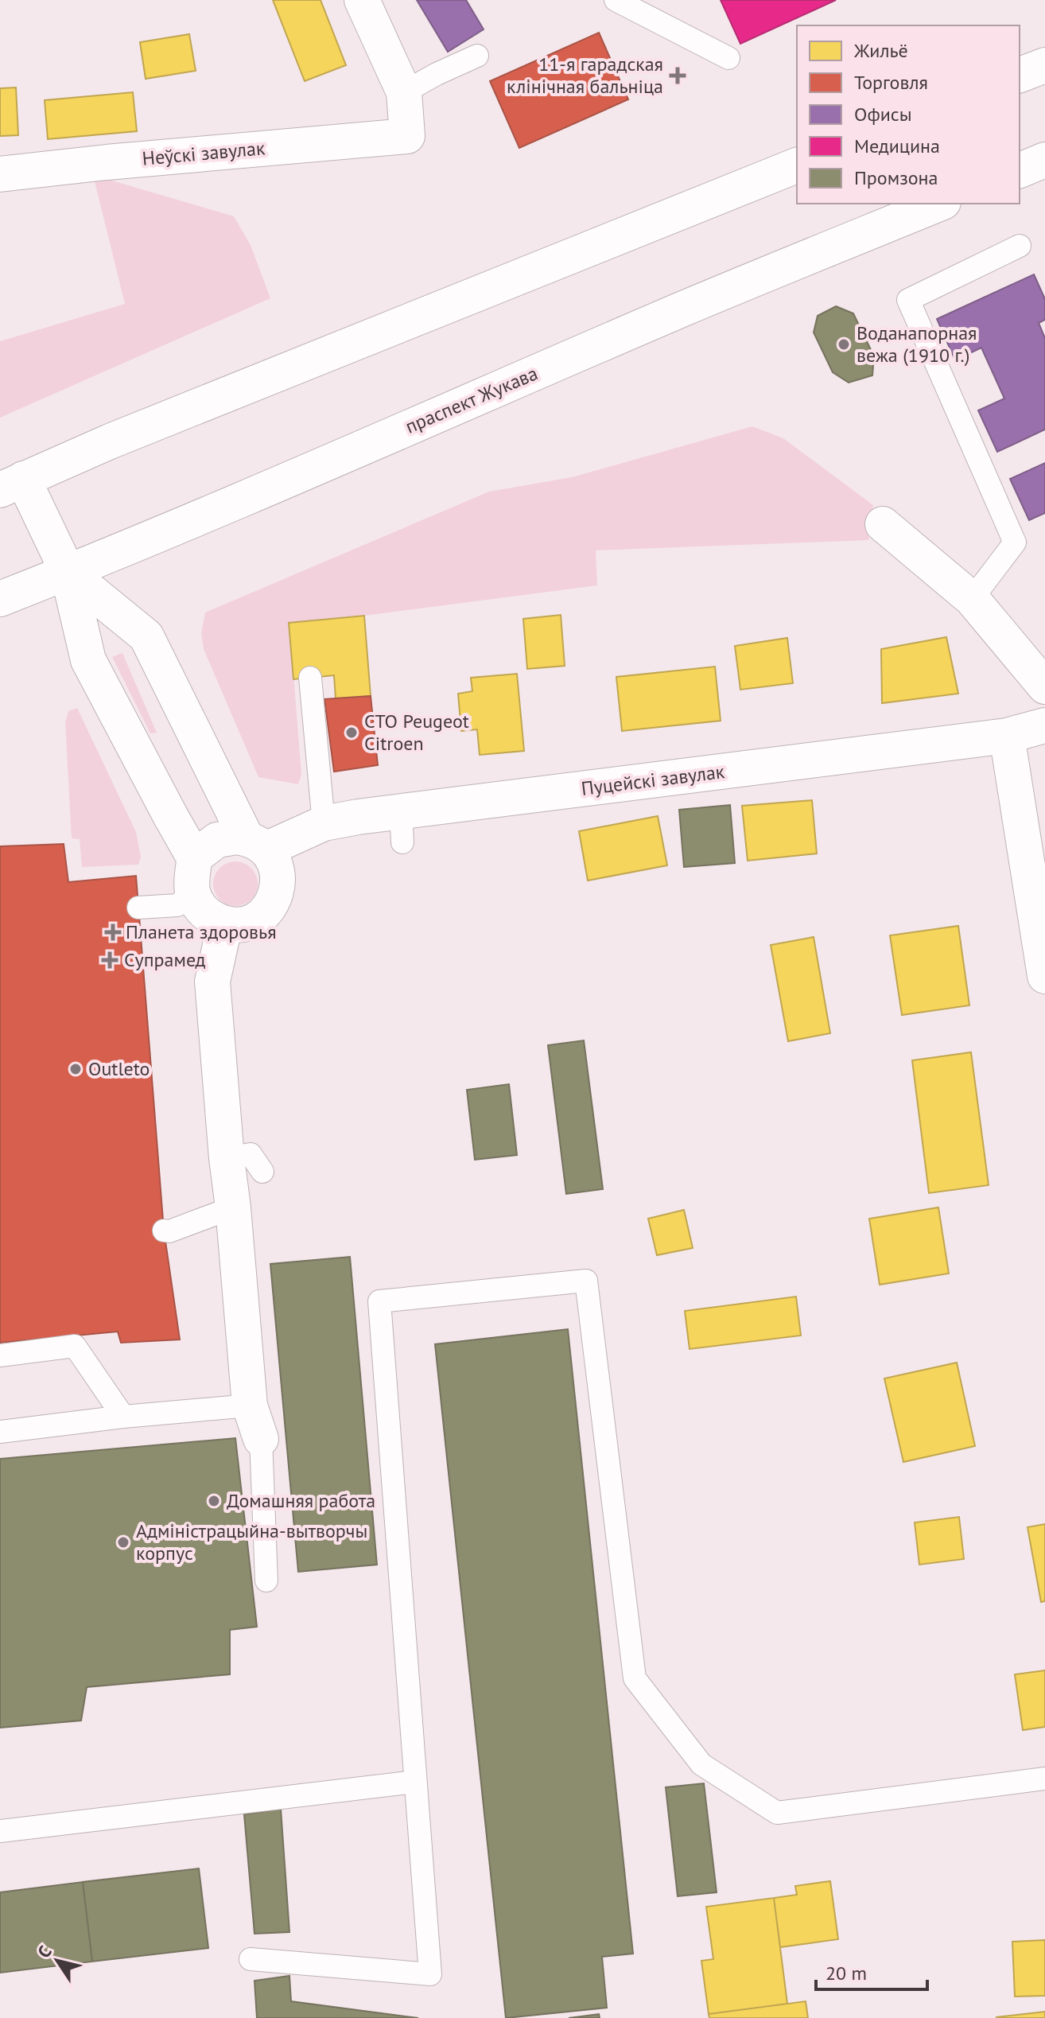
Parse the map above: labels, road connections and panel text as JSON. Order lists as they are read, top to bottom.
{
  "streets": {
    "street": ["Неўскі завулак", "праспект Жукава", "Пуцейскі завулак"]
  },
  "places": {
    "health": ["11-я гарадская клінічная бальніца", "Планета здоровья", "Супрамед"],
    "other": [
      "Воданапорная вежа (1910 г.)",
      "СТО Peugeot Citroen",
      "Outleto",
      "Домашняя работа",
      "Адміністрацыйна-вытворчы корпус"
    ]
  },
  "legend": [
    "Жильё",
    "Торговля",
    "Офисы",
    "Медицина",
    "Промзона"
  ],
  "scale_bar": "20 m",
  "north": "top left"
}
